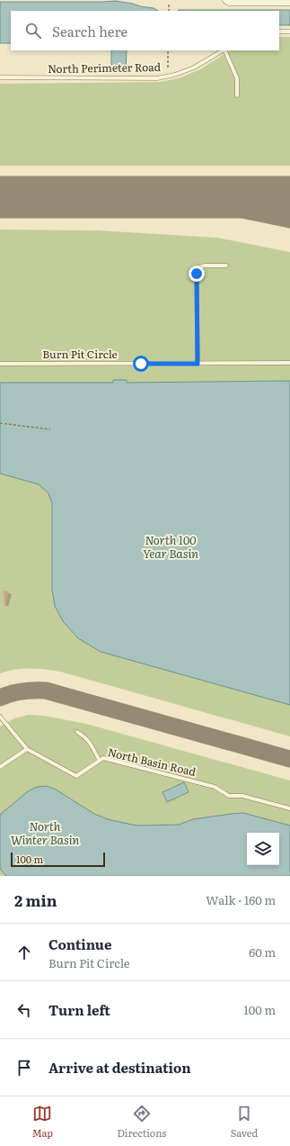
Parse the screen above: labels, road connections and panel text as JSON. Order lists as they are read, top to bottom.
{
  "streets": {
    "lane": ["North Perimeter Road", "Burn Pit Circle", "North Basin Road"]
  },
  "water": ["North 100 Year Basin", "North Winter Basin"],
  "scale_bar": "100 m",
  "page": {
    "search": "Search here",
    "scale": "100 m",
    "heading": ["2 min", "Walk · 160 m"],
    "list": [
      ["Continue", "Burn Pit Circle", "60 m"],
      ["Turn left", "100 m"],
      "Arrive at destination"
    ],
    "nav": ["Map", "Directions", "Saved"]
  }
}
